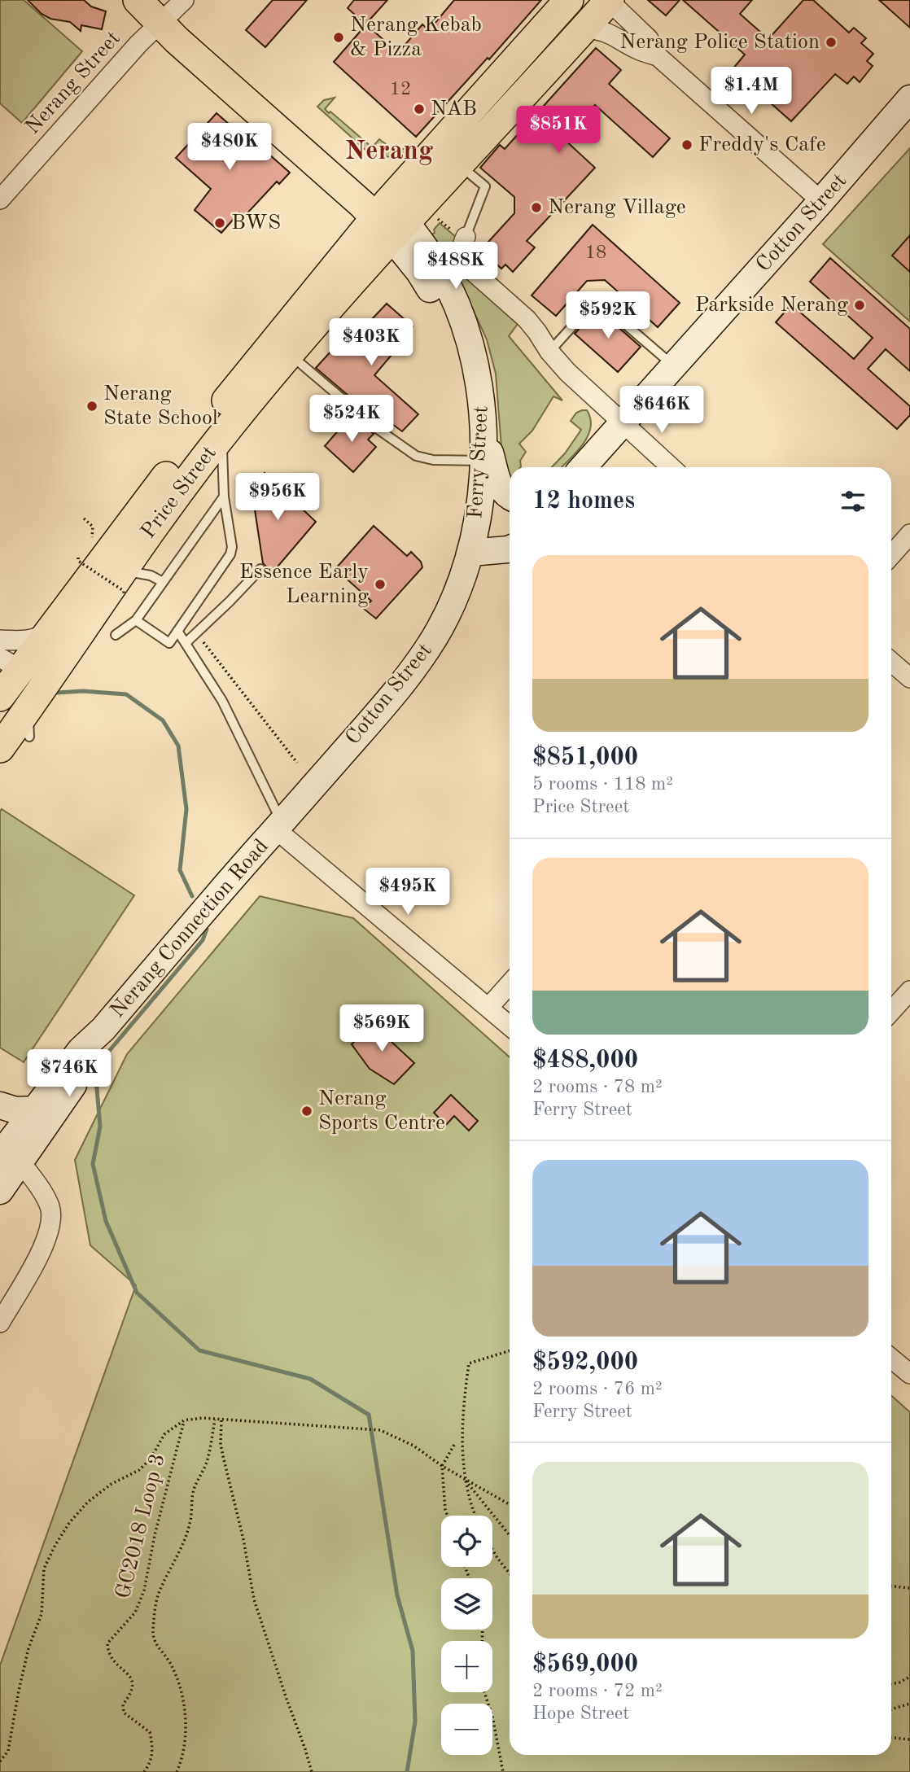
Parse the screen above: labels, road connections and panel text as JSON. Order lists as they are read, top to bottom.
{
  "streets": {
    "main road": [
      "Cotton Street",
      "Ferry Street",
      "Price Street",
      "Nerang Connection Road"
    ],
    "street": ["Nerang Street"],
    "path": ["GC2018 Loop 3"]
  },
  "crossings": [
    ["Nerang Street", "Ferry Street"],
    ["Cotton Street", "Ferry Street"],
    ["Cotton Street", "Nerang Connection Road"],
    ["Ferry Street", "Price Street"]
  ],
  "districts": ["Nerang"],
  "places": [
    "Nerang Kebab & Pizza",
    "Nerang Police Station",
    "NAB",
    "Freddy's Cafe",
    "Nerang Village",
    "BWS",
    "Parkside Nerang",
    "Nerang State School",
    "Essence Early Learning",
    "Nerang Sports Centre"
  ],
  "house_numbers": ["12", "18"],
  "page": {
    "price": [
      "$1.4M",
      "$851K",
      "$480K",
      "$488K",
      "$592K",
      "$403K",
      "$646K",
      "$524K",
      "$956K",
      "$495K",
      "$569K",
      "$746K"
    ],
    "heading": "12 homes",
    "list": [
      {
        "name": "$851,000",
        "note": "5 rooms · 118 m² · Price Street"
      },
      {
        "name": "$488,000",
        "note": "2 rooms · 78 m² · Ferry Street"
      },
      {
        "name": "$592,000",
        "note": "2 rooms · 76 m² · Ferry Street"
      },
      {
        "name": "$569,000",
        "note": "2 rooms · 72 m² · Hope Street"
      }
    ],
    "map_buttons": ["+", "−"]
  }
}
